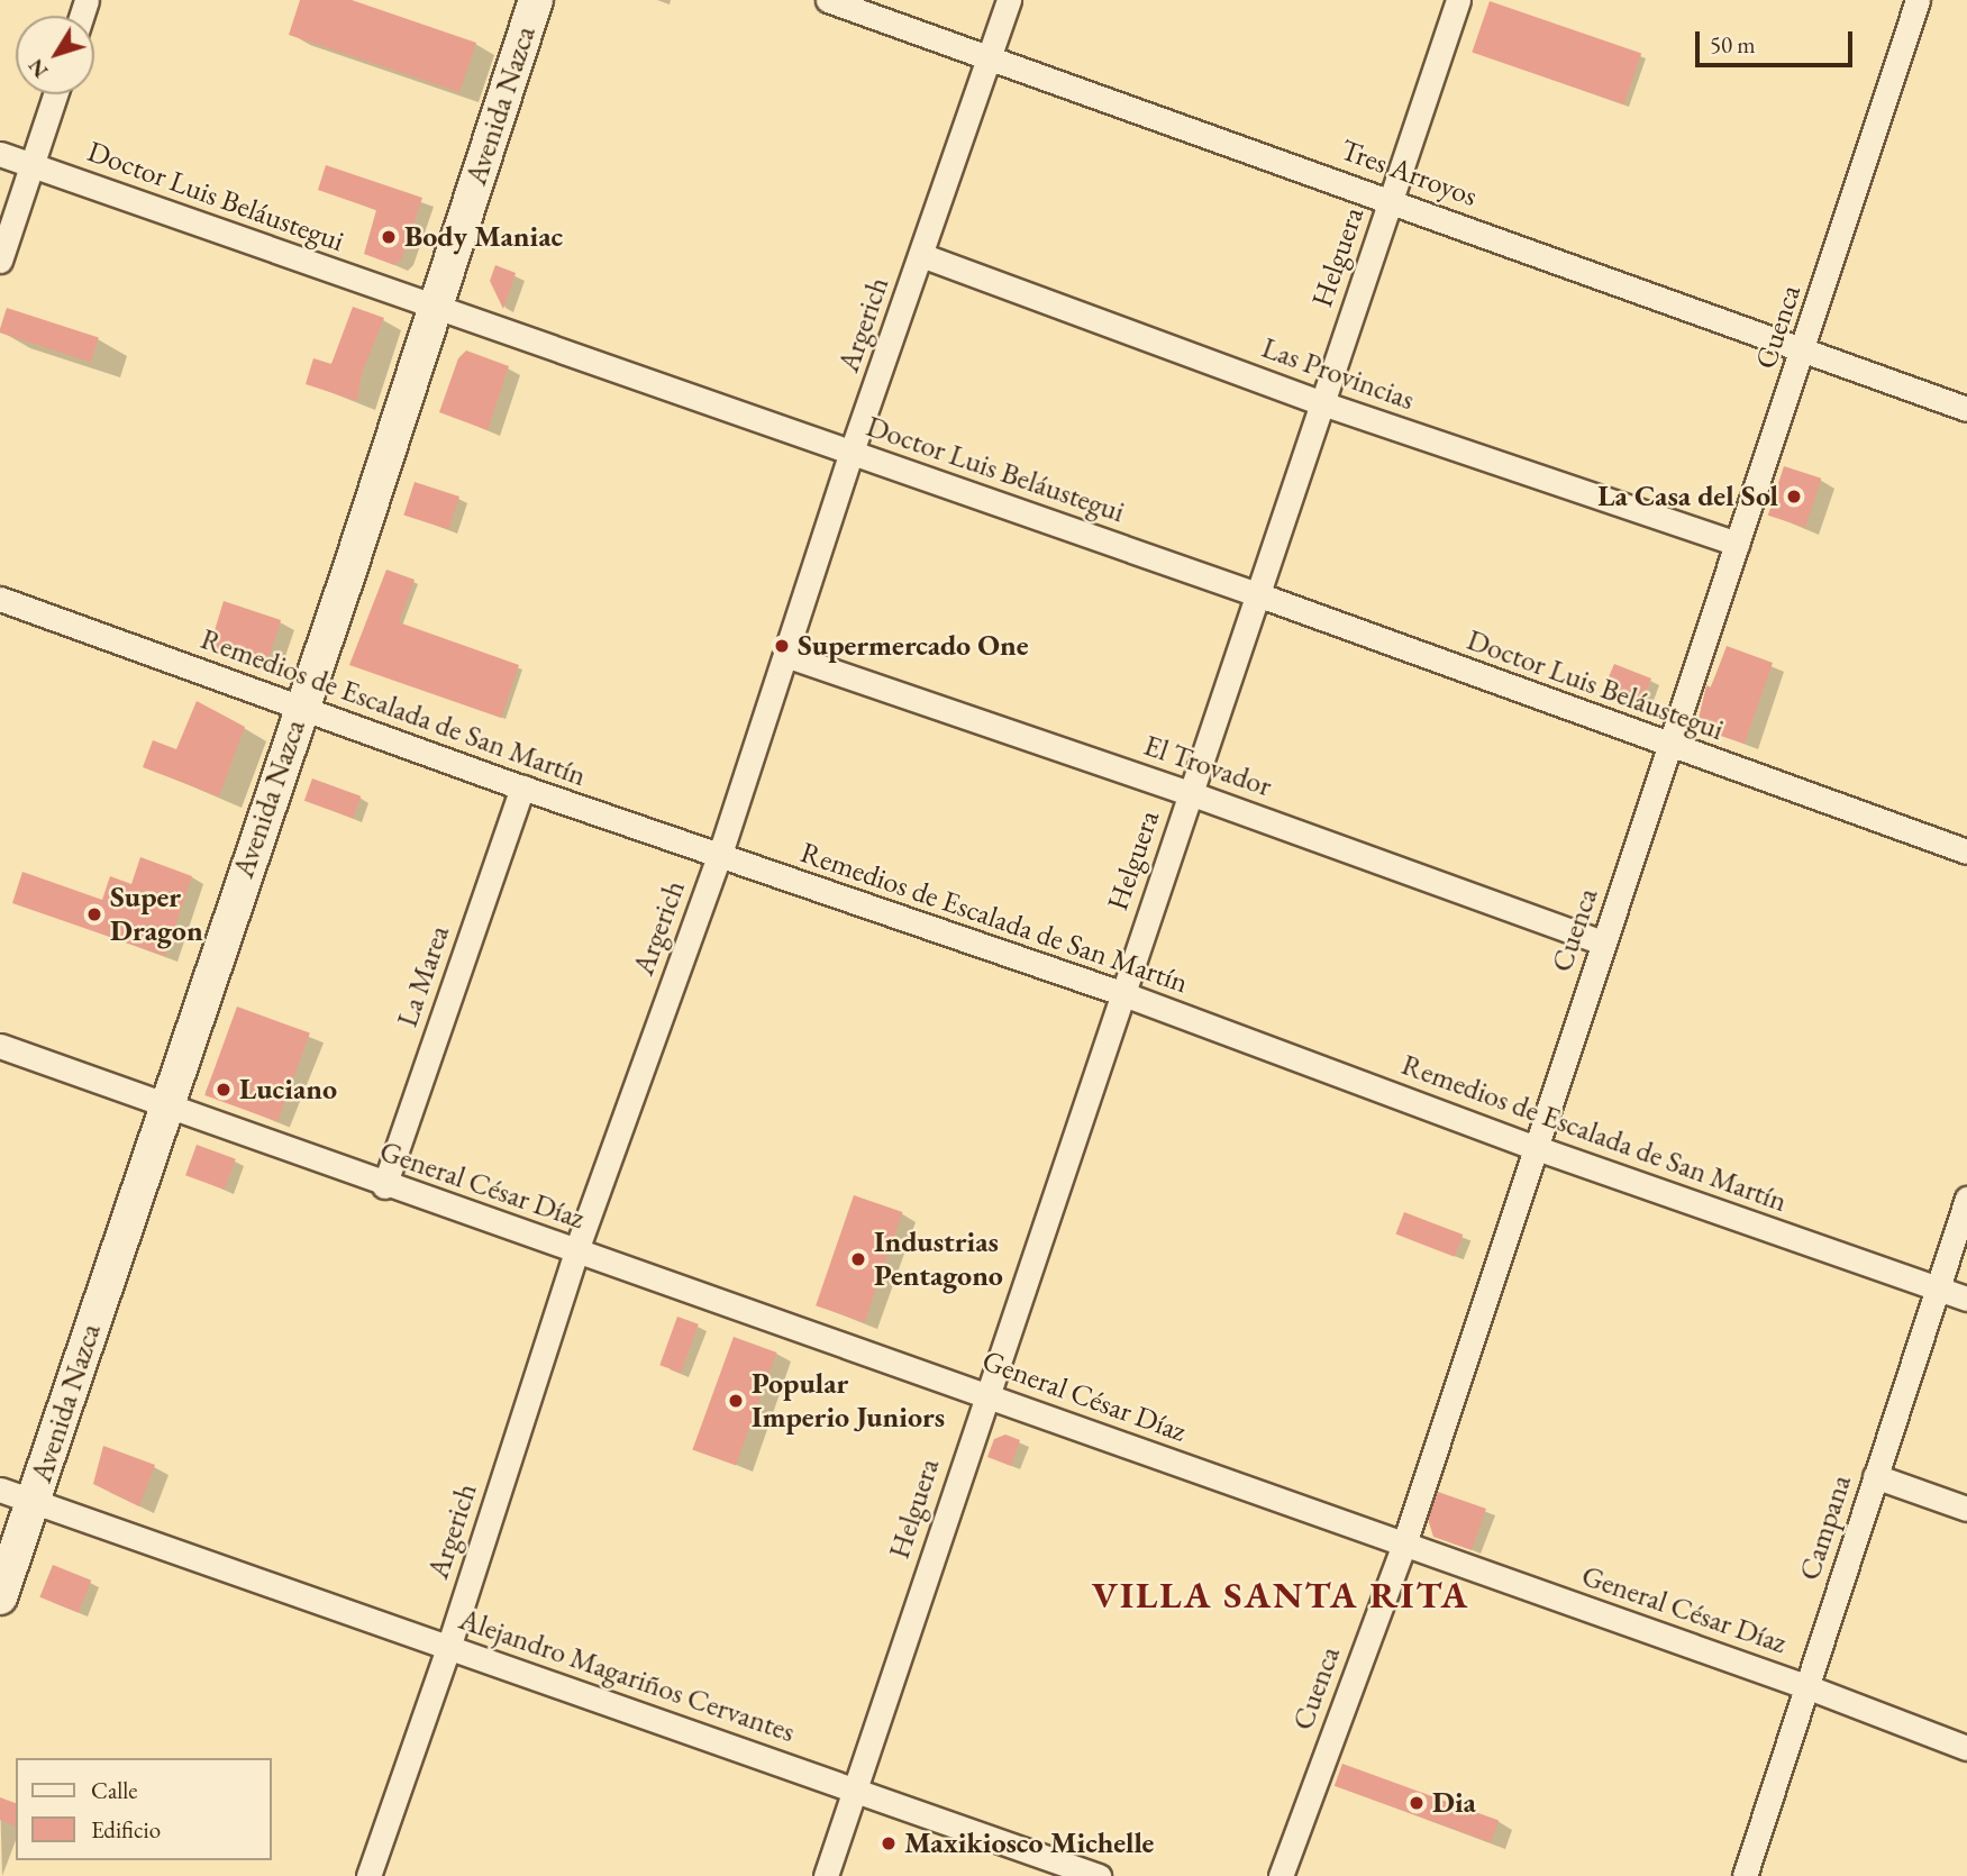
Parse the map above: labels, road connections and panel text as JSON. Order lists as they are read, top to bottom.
{
  "streets": {
    "main road": ["Avenida Nazca"],
    "street": [
      "Tres Arroyos",
      "Doctor Luis Beláustegui",
      "Helguera",
      "Argerich",
      "Cuenca",
      "Las Provincias",
      "Remedios de Escalada de San Martín",
      "El Trovador",
      "La Marea",
      "General César Díaz",
      "Campana",
      "Alejandro Magariños Cervantes"
    ]
  },
  "crossings": [
    ["Avenida Nazca", "Doctor Luis Beláustegui"],
    ["Avenida Nazca", "Remedios de Escalada de San Martín"],
    ["Avenida Nazca", "General César Díaz"],
    ["Avenida Nazca", "Alejandro Magariños Cervantes"],
    ["Tres Arroyos", "Helguera"],
    ["Tres Arroyos", "Argerich"],
    ["Tres Arroyos", "Cuenca"],
    ["Doctor Luis Beláustegui", "Helguera"],
    ["Doctor Luis Beláustegui", "Argerich"],
    ["Doctor Luis Beláustegui", "Cuenca"],
    ["Helguera", "Las Provincias"],
    ["Helguera", "Remedios de Escalada de San Martín"],
    ["Helguera", "El Trovador"],
    ["Helguera", "General César Díaz"],
    ["Helguera", "Alejandro Magariños Cervantes"],
    ["Argerich", "Las Provincias"],
    ["Argerich", "Remedios de Escalada de San Martín"],
    ["Argerich", "El Trovador"],
    ["Argerich", "General César Díaz"],
    ["Argerich", "Alejandro Magariños Cervantes"],
    ["Cuenca", "Las Provincias"],
    ["Cuenca", "Remedios de Escalada de San Martín"],
    ["Cuenca", "El Trovador"],
    ["Cuenca", "General César Díaz"],
    ["Remedios de Escalada de San Martín", "La Marea"],
    ["Remedios de Escalada de San Martín", "Campana"],
    ["La Marea", "General César Díaz"],
    ["General César Díaz", "Campana"]
  ],
  "districts": ["VILLA SANTA RITA"],
  "places": [
    "Body Maniac",
    "La Casa del Sol",
    "Supermercado One",
    "Super Dragon",
    "Luciano",
    "Industrias Pentagono",
    "Popular Imperio Juniors",
    "Dia",
    "Maxikiosco Michelle"
  ],
  "legend": ["Calle", "Edificio"],
  "scale_bar": "50 m",
  "north": "bottom left"
}
